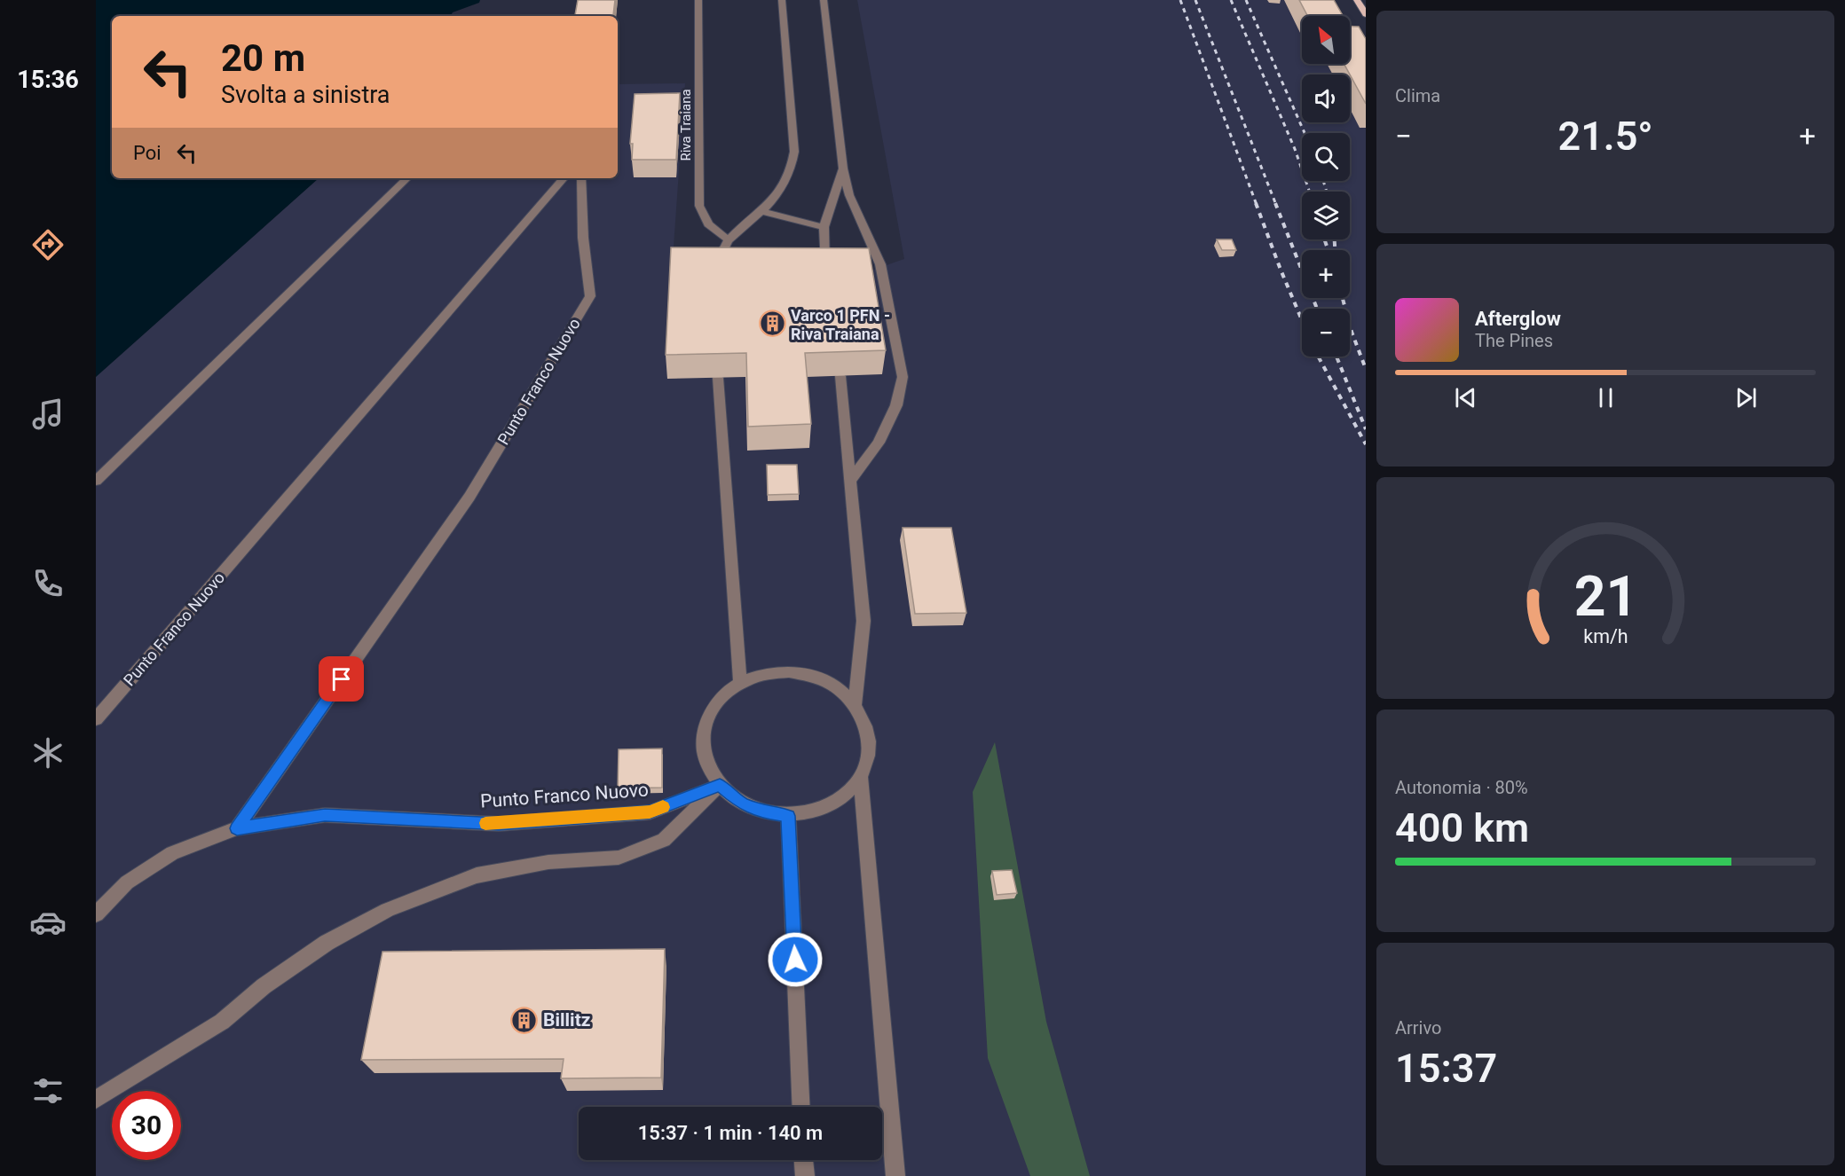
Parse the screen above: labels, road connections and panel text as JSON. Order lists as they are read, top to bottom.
{
  "streets": {
    "street": ["Riva Traiana", "Punto Franco Nuovo"]
  },
  "places": {
    "building": ["Varco 1 PFN - Riva Traiana", "Billitz"]
  },
  "north": "top left",
  "page": {
    "tabs": "15:36",
    "tile": [
      "Clima",
      ["Autonomia · 80%", "400 km"],
      ["Arrivo", "15:37"]
    ],
    "map_buttons": ["+", "−"],
    "turn": ["20 m", "Svolta a sinistra"],
    "heat": ["−", "21.5°", "+"],
    "then": "Poi",
    "song": ["Afterglow", "The Pines"],
    "limit": "30",
    "trip": "15:37 · 1 min · 140 m",
    "gauge": ["21", "km/h"]
  }
}
